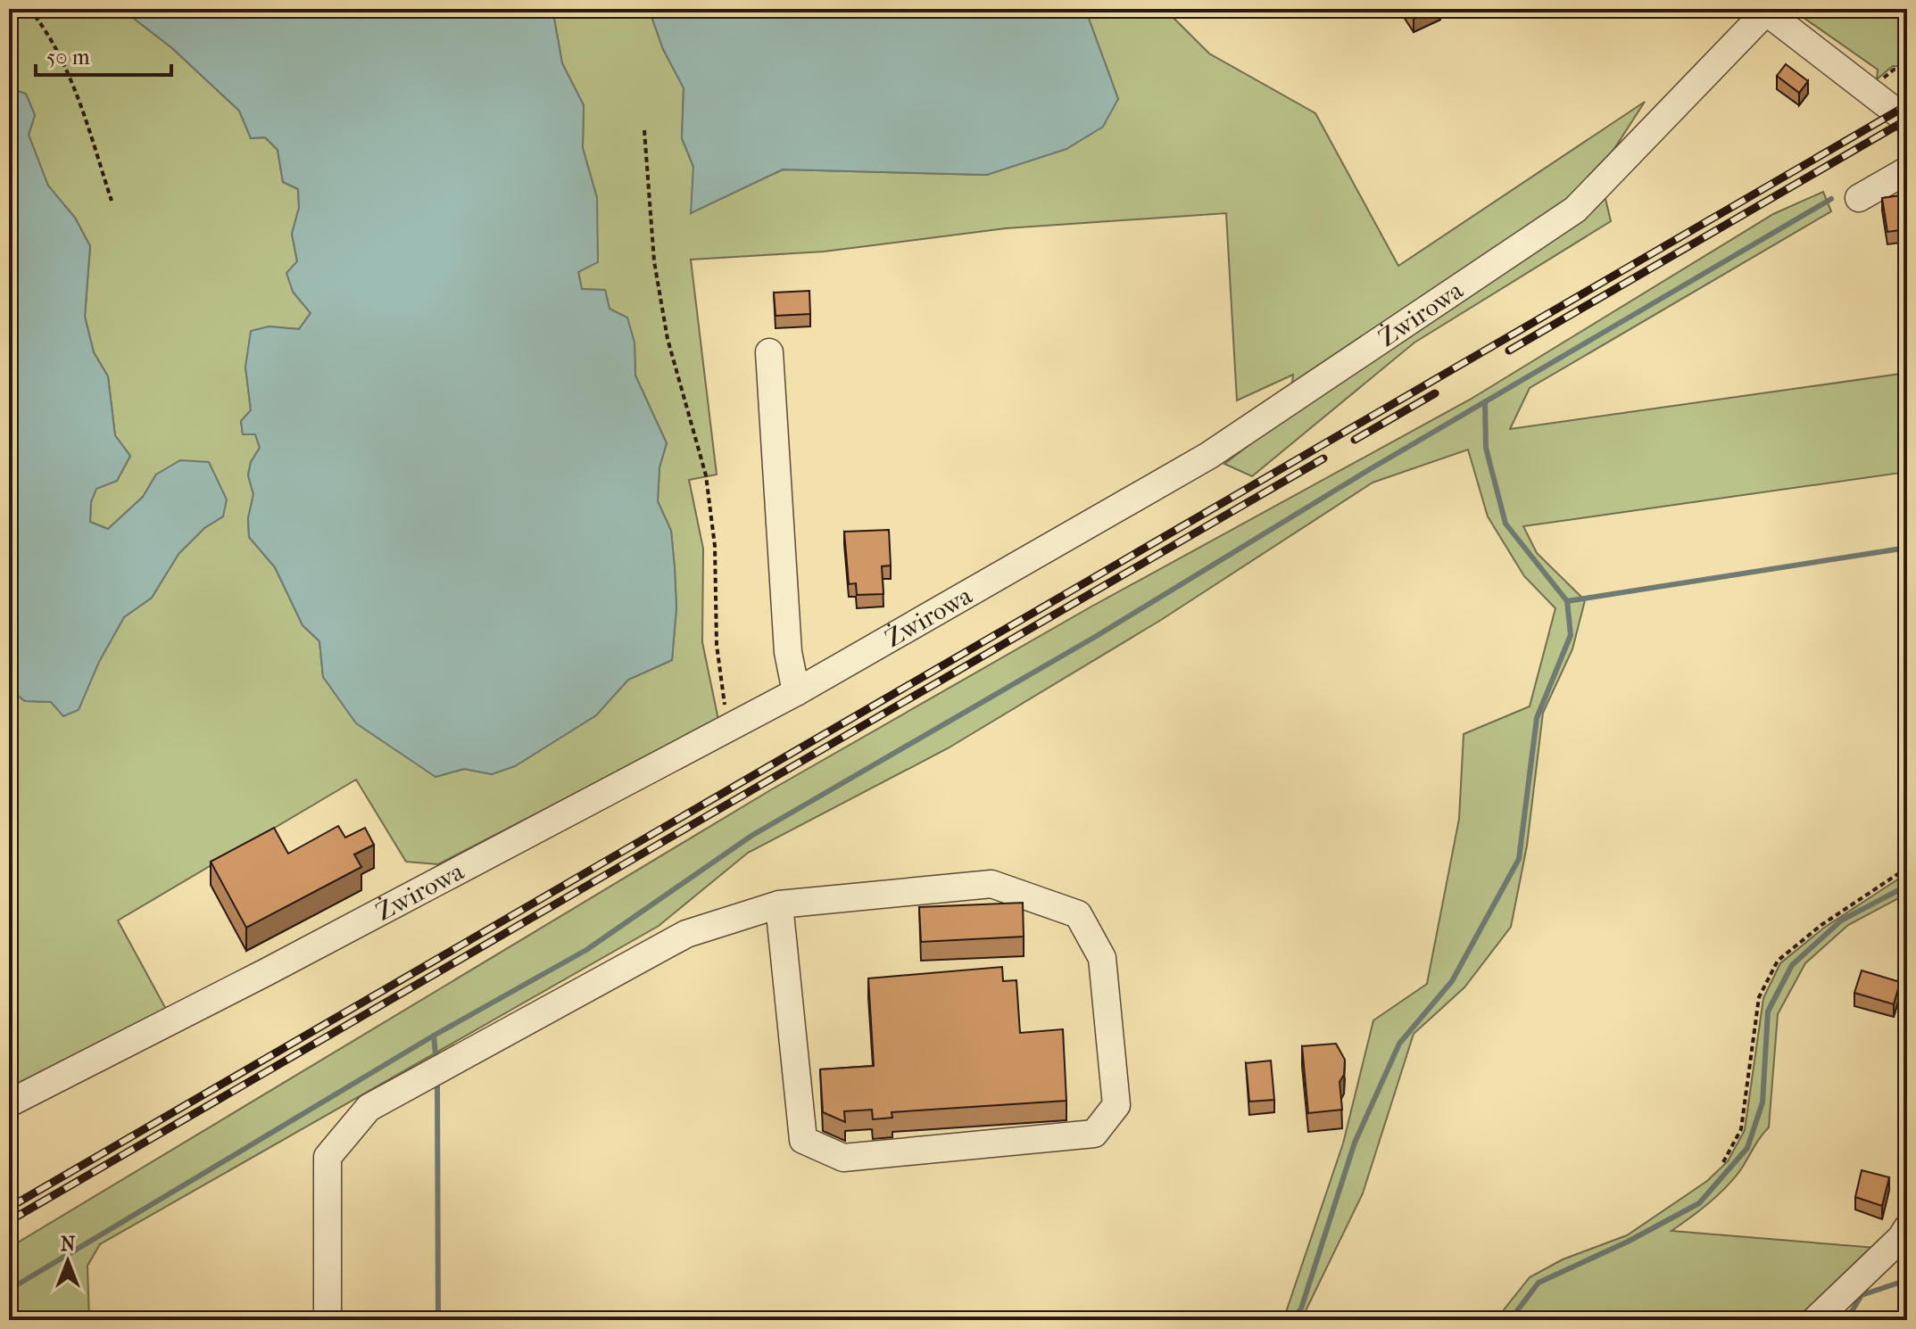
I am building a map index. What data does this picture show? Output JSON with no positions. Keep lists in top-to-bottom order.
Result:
{
  "streets": {
    "street": ["Żwirowa"]
  },
  "scale_bar": "50 m",
  "north": "top"
}
